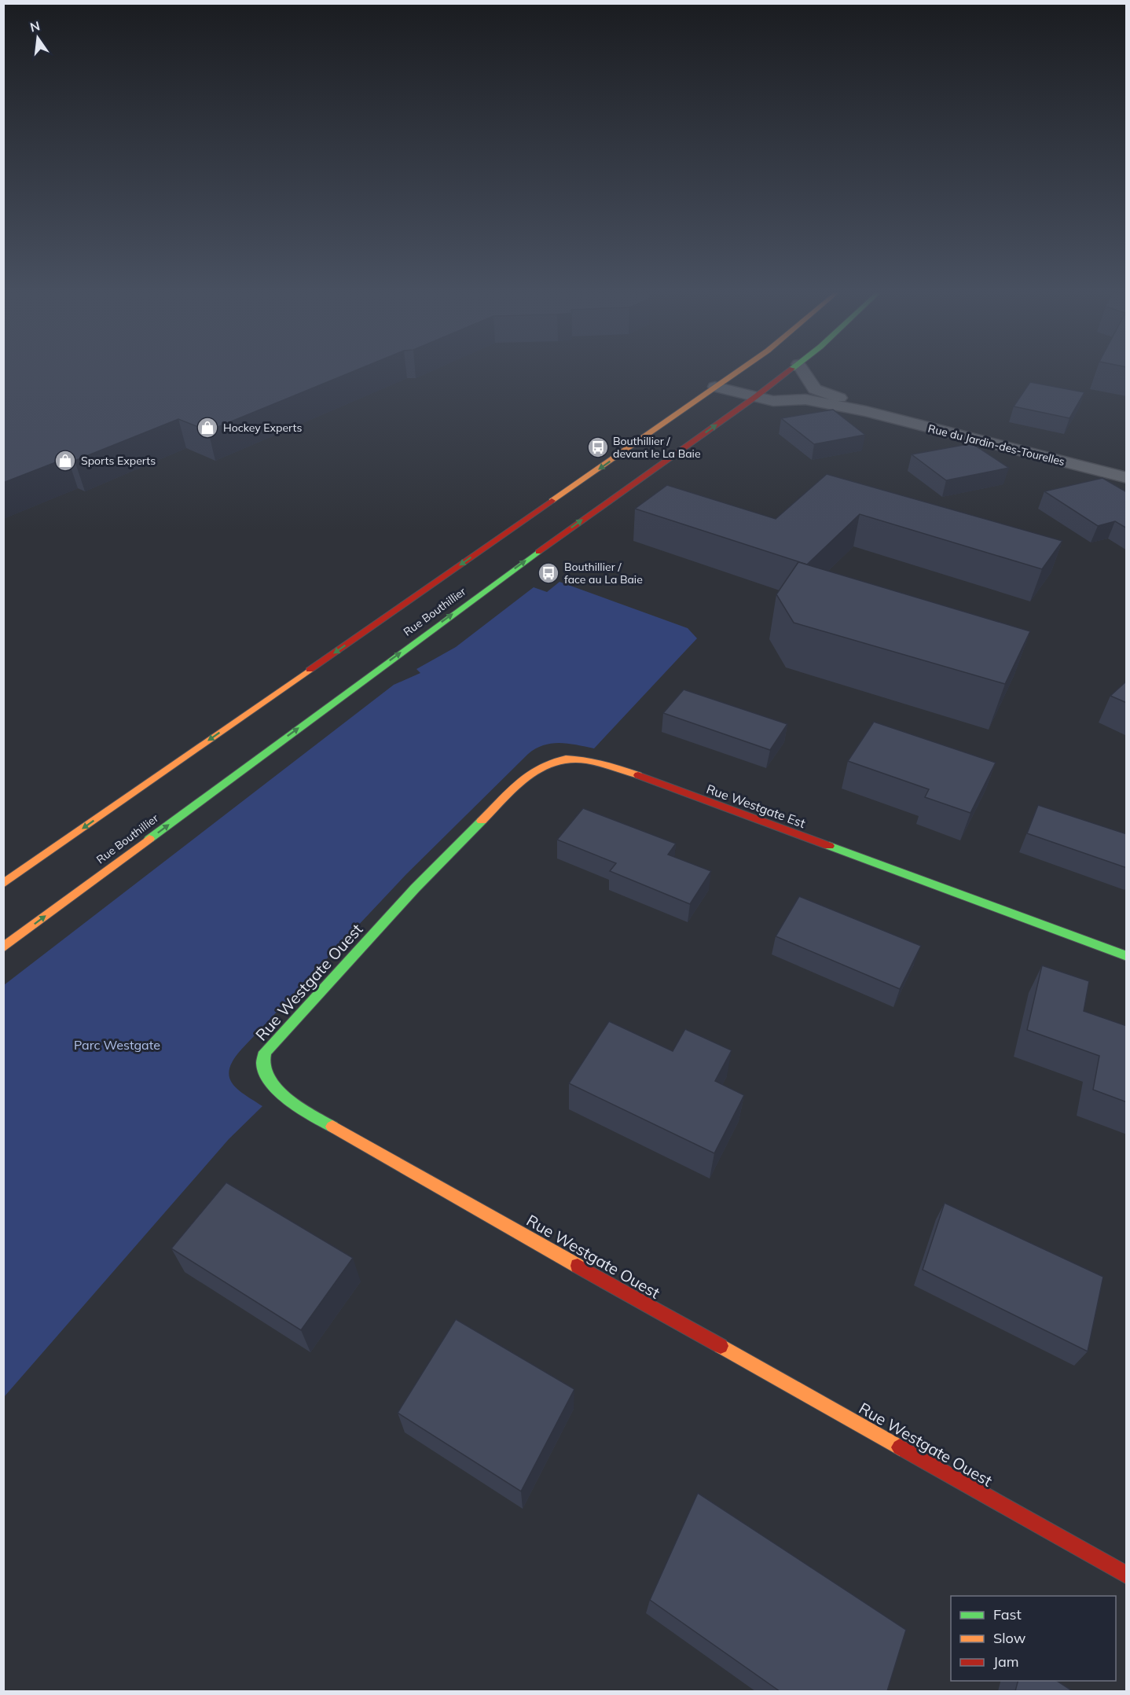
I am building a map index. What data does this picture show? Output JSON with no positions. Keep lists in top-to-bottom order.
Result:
{
  "streets": {
    "street": [
      "Rue du Jardin-des-Tourelles",
      "Rue Bouthillier",
      "Rue Westgate Est",
      "Rue Westgate Ouest"
    ]
  },
  "crossings": [
    ["Rue du Jardin-des-Tourelles", "Rue Bouthillier"],
    ["Rue Westgate Est", "Rue Westgate Ouest"]
  ],
  "parks": ["Parc Westgate"],
  "places": {
    "shop": ["Hockey Experts", "Sports Experts"],
    "bus stop": ["Bouthillier / devant le La Baie", "Bouthillier / face au La Baie"]
  },
  "legend": ["Fast", "Slow", "Jam"],
  "north": "top"
}
